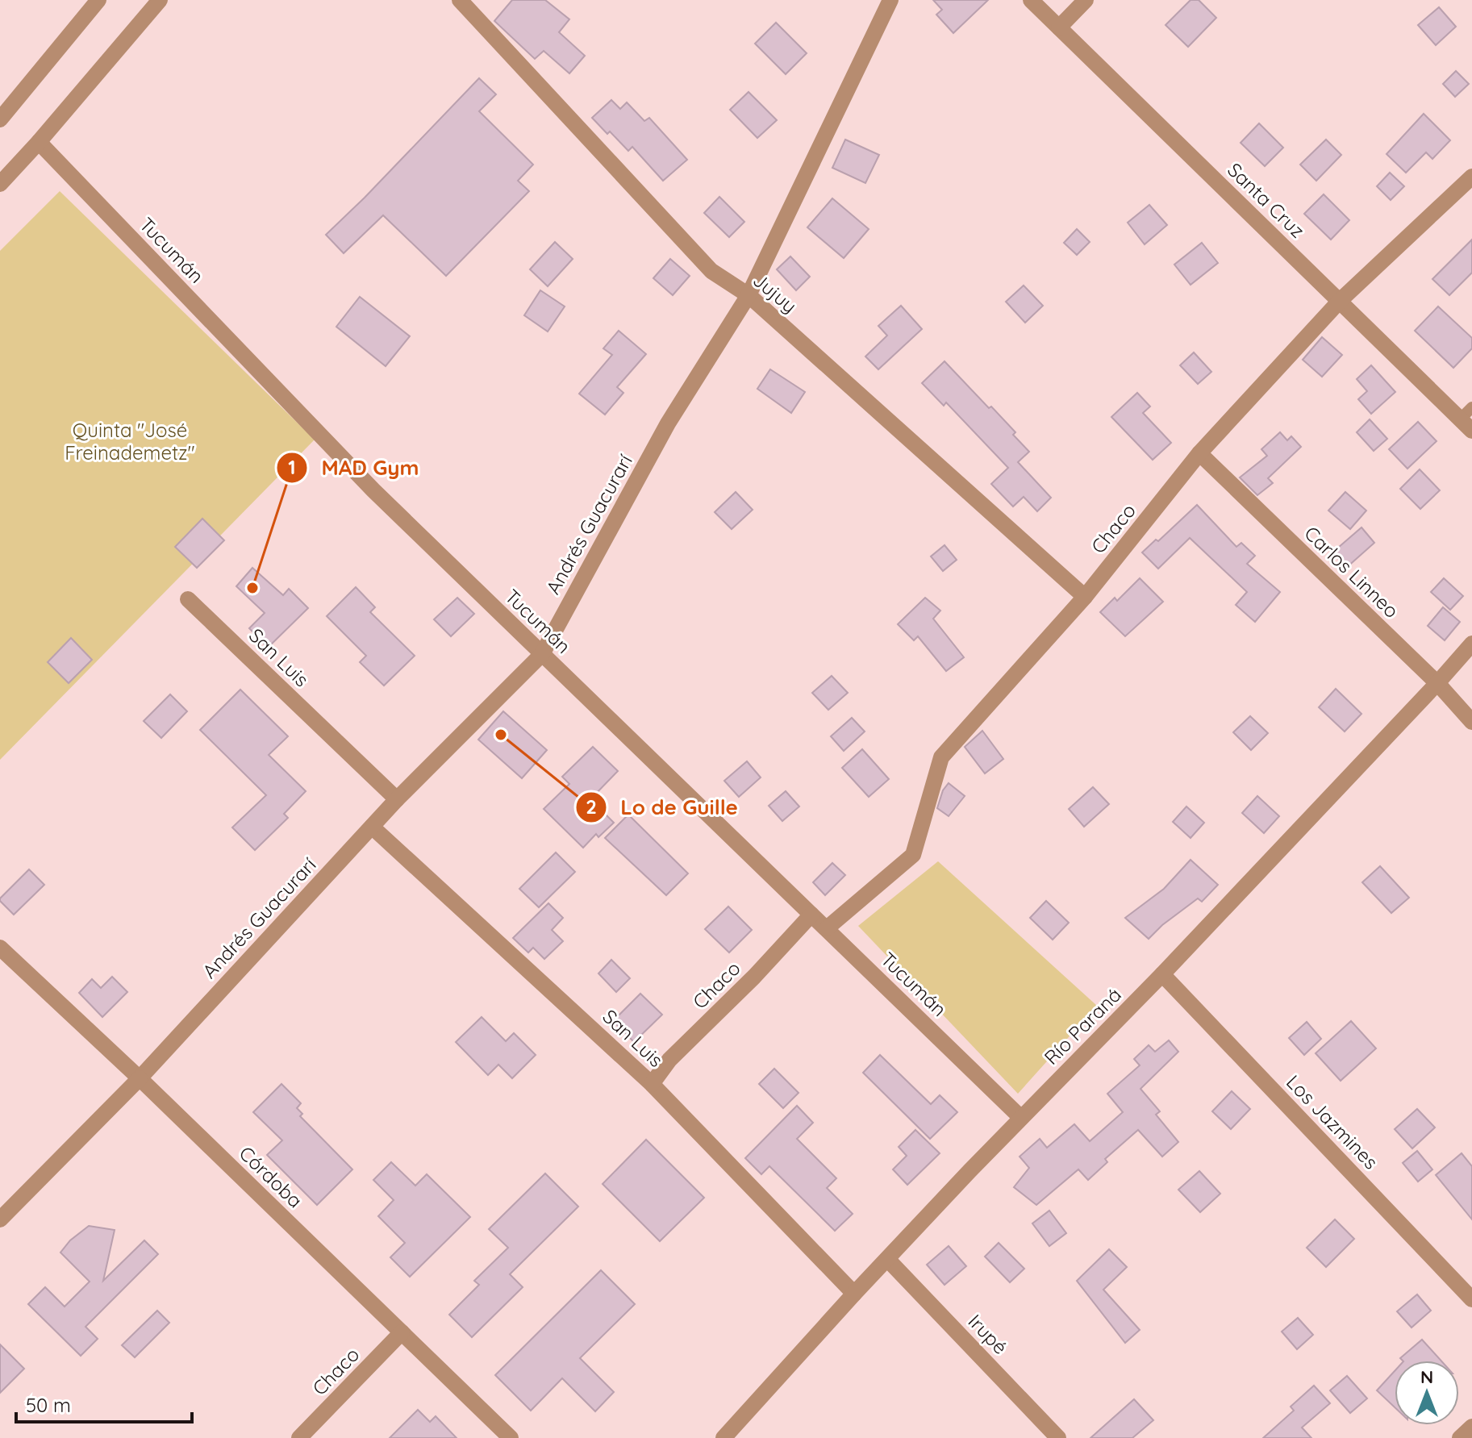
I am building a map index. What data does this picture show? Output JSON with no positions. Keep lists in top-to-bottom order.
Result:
{
  "streets": {
    "street": [
      "Santa Cruz",
      "Tucumán",
      "Jujuy",
      "Andrés Guacurarí",
      "Chaco",
      "Carlos Linneo",
      "San Luis",
      "Río Paraná",
      "Los Jazmines",
      "Córdoba",
      "Irupé"
    ]
  },
  "crossings": [
    ["Santa Cruz", "Chaco"],
    ["Tucumán", "Andrés Guacurarí"],
    ["Tucumán", "Chaco"],
    ["Tucumán", "Río Paraná"],
    ["Jujuy", "Andrés Guacurarí"],
    ["Jujuy", "Chaco"],
    ["Andrés Guacurarí", "San Luis"],
    ["Andrés Guacurarí", "Córdoba"],
    ["Chaco", "Carlos Linneo"],
    ["Chaco", "San Luis"],
    ["Chaco", "Córdoba"],
    ["Carlos Linneo", "Río Paraná"],
    ["San Luis", "Río Paraná"],
    ["Río Paraná", "Los Jazmines"],
    ["Río Paraná", "Irupé"]
  ],
  "parks": ["Quinta \"José Freinademetz\""],
  "places": ["MAD Gym", "Lo de Guille"],
  "scale_bar": "50 m",
  "north": "top"
}
